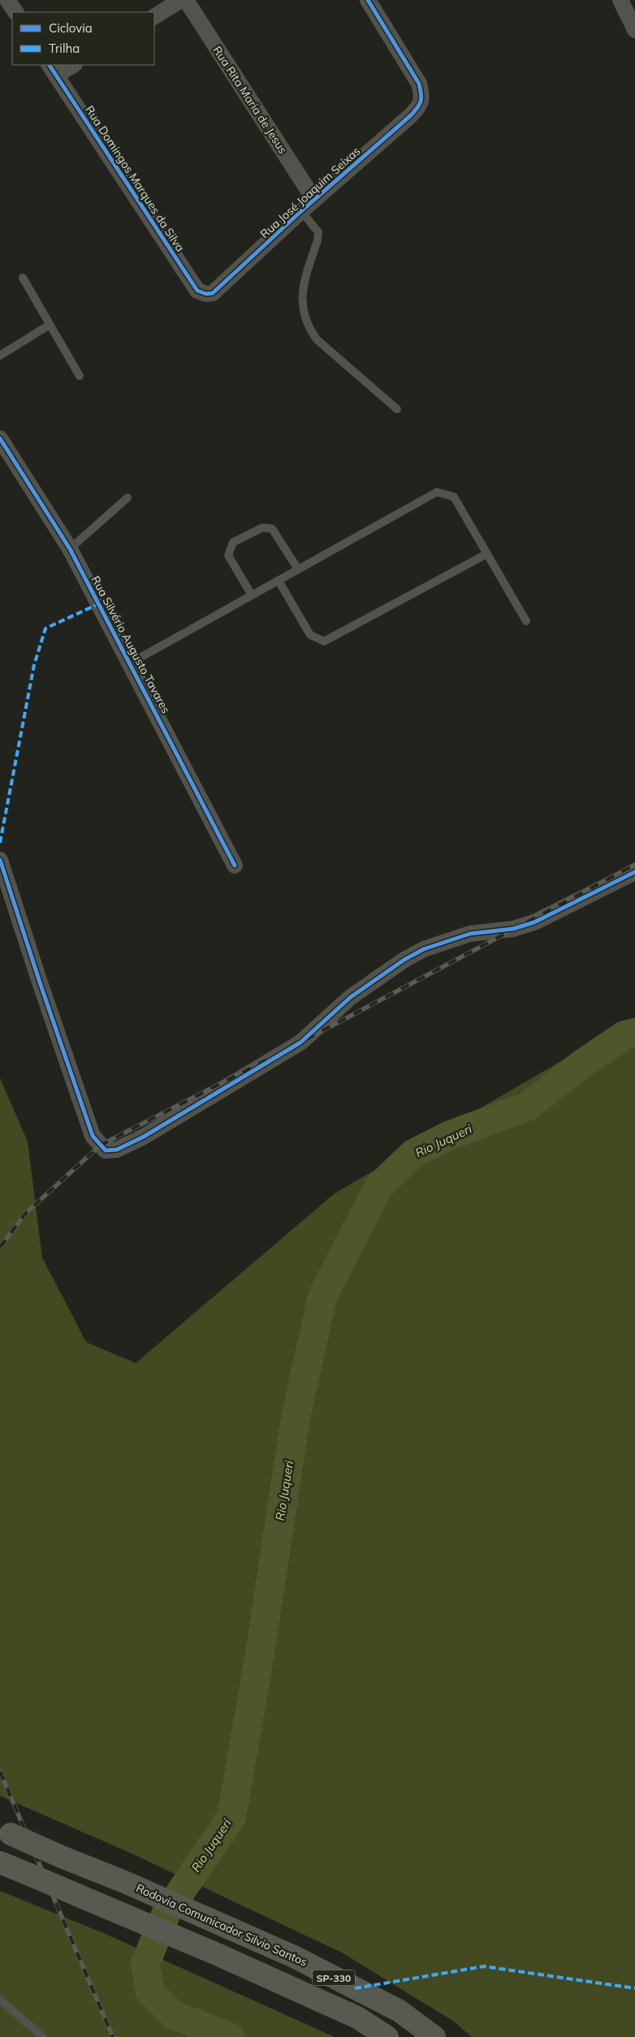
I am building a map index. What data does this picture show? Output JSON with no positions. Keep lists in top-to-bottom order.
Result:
{
  "streets": {
    "highway": ["Rodovia Comunicador Silvio Santos", "SP-330"],
    "street": [
      "Rua Rita Maria de Jesus",
      "Rua Domingos Marques da Silva",
      "Rua José Joaquim Seixas",
      "Rua Silvério Augusto Tavares"
    ]
  },
  "crossings": [
    ["Rua Rita Maria de Jesus", "Rua José Joaquim Seixas"],
    ["Rua Domingos Marques da Silva", "Rua José Joaquim Seixas"]
  ],
  "water": ["Rio Juqueri"],
  "legend": ["Ciclovia", "Trilha"]
}
